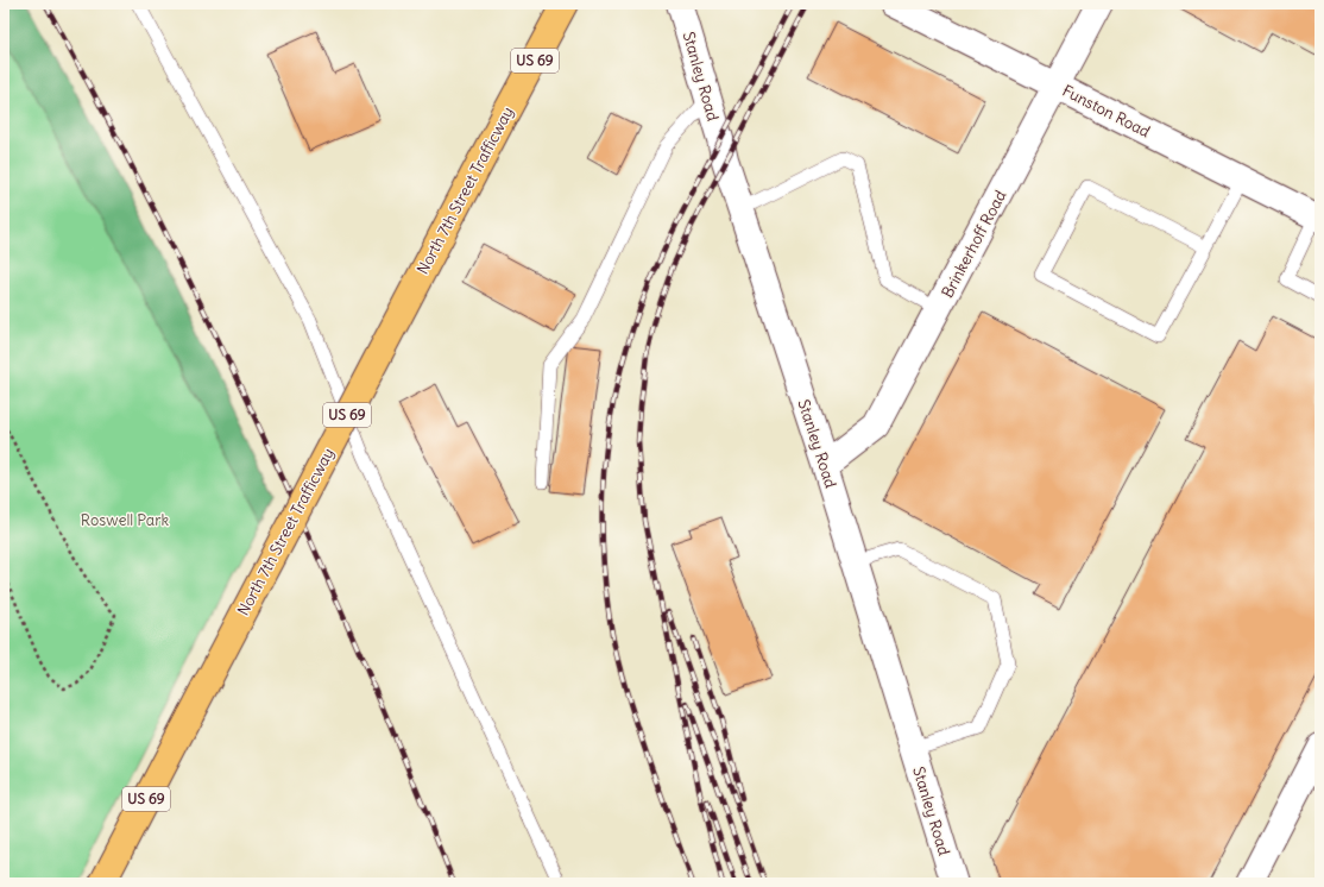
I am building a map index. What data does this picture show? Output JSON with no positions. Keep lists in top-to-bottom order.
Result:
{
  "streets": {
    "main road": ["US 69", "North 7th Street Trafficway"],
    "street": ["Stanley Road", "Funston Road", "Brinkerhoff Road"]
  },
  "crossings": [
    ["Stanley Road", "Brinkerhoff Road"],
    ["Funston Road", "Brinkerhoff Road"]
  ],
  "parks": ["Roswell Park"]
}
